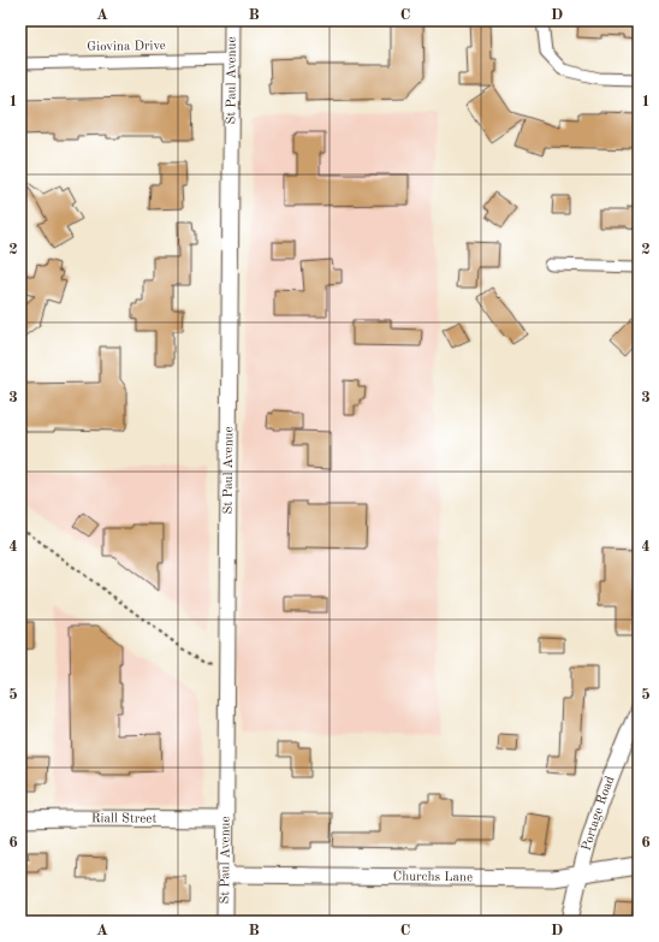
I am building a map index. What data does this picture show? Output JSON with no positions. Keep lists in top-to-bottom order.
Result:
{
  "streets": {
    "main road": [
      "St Paul Avenue",
      "Portage Road",
      "Riall Street",
      "Churchs Lane"
    ],
    "street": ["Giovina Drive"]
  },
  "crossings": [
    ["Giovina Drive", "St Paul Avenue"],
    ["St Paul Avenue", "Riall Street"],
    ["St Paul Avenue", "Churchs Lane"],
    ["Portage Road", "Churchs Lane"]
  ],
  "grid": {
    "columns": [
      "A",
      "B",
      "C",
      "D"
    ],
    "rows": [
      "1",
      "2",
      "3",
      "4",
      "5",
      "6"
    ]
  }
}
